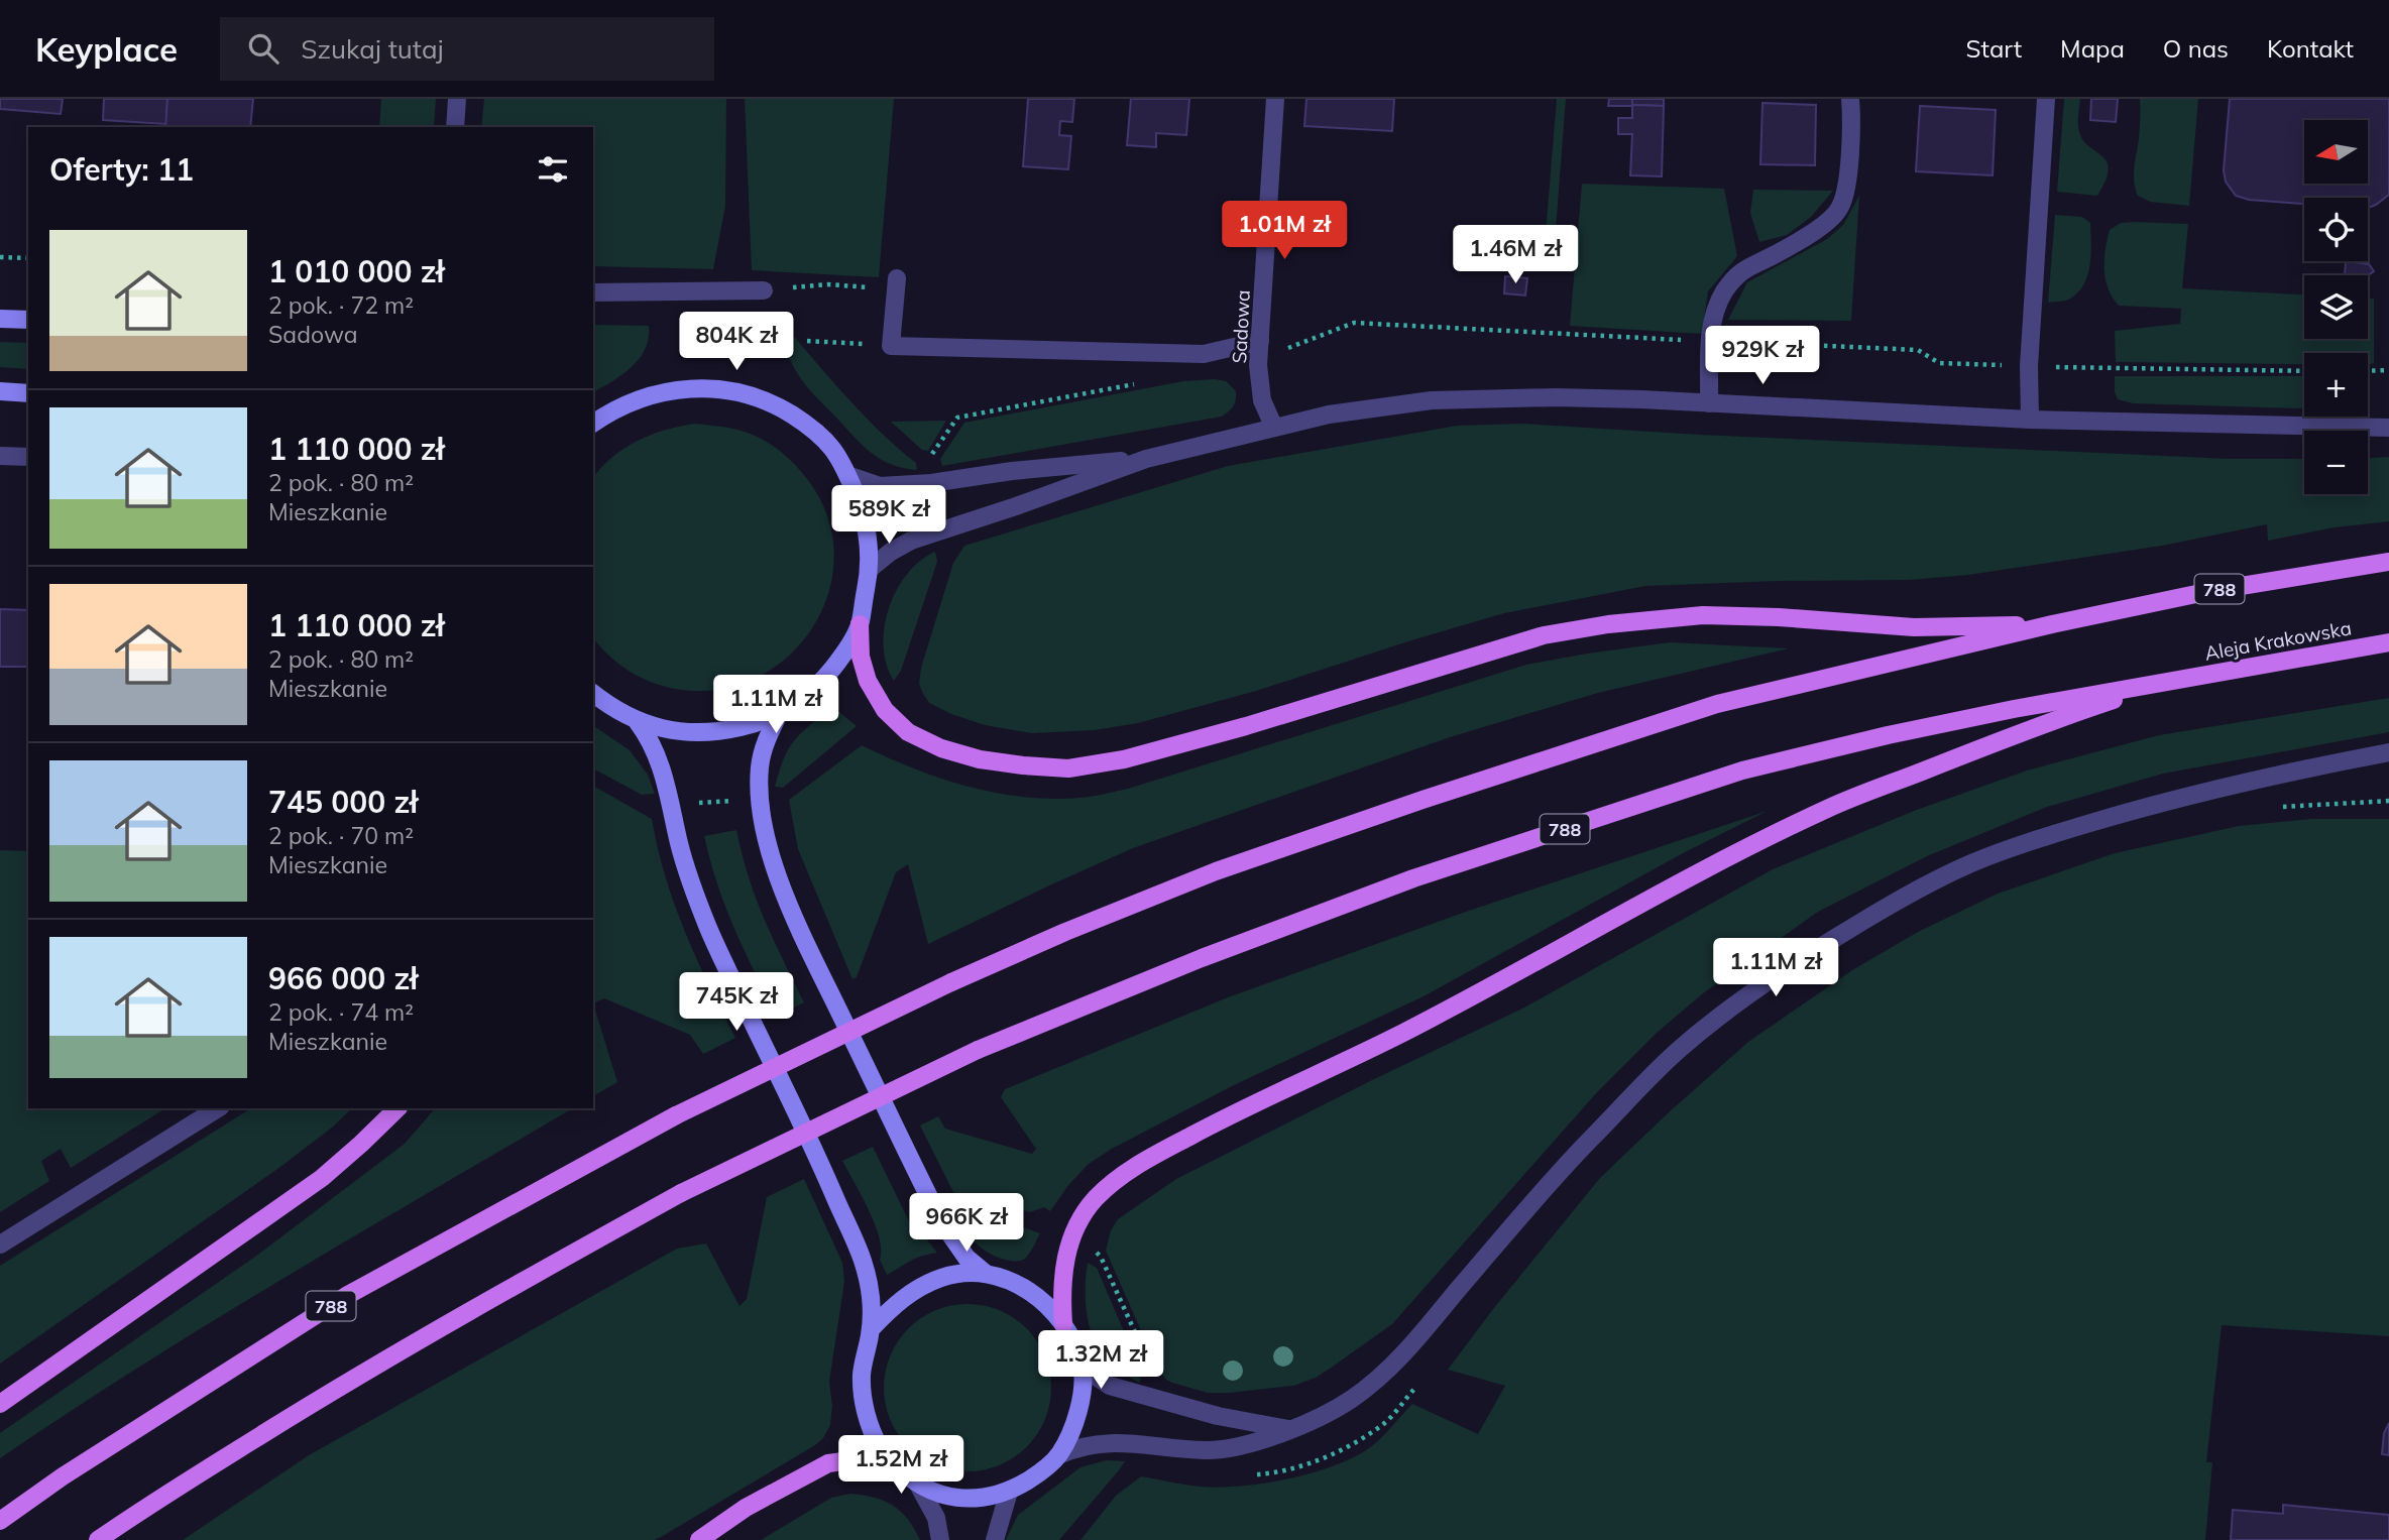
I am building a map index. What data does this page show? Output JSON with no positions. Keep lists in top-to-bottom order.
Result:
{
  "streets": {
    "main road": ["788", "Aleja Krakowska"],
    "street": ["Sadowa"]
  },
  "crossings": [
    ["788", "Aleja Krakowska"]
  ],
  "north": "left",
  "page": {
    "header": "Keyplace",
    "search": "Szukaj tutaj",
    "nav": [
      "Start",
      "Mapa",
      "O nas",
      "Kontakt"
    ],
    "map_buttons": ["+", "−"],
    "heading": "Oferty: 11",
    "price": [
      "1.01M zł",
      "1.46M zł",
      "804K zł",
      "929K zł",
      "589K zł",
      "1.11M zł",
      "1.11M zł",
      "745K zł",
      "966K zł",
      "1.32M zł",
      "1.52M zł"
    ],
    "list": [
      {
        "name": "1 010 000 zł",
        "note": "2 pok. · 72 m² · Sadowa"
      },
      {
        "name": "1 110 000 zł",
        "note": "2 pok. · 80 m² · Mieszkanie"
      },
      {
        "name": "1 110 000 zł",
        "note": "2 pok. · 80 m² · Mieszkanie"
      },
      {
        "name": "745 000 zł",
        "note": "2 pok. · 70 m² · Mieszkanie"
      },
      {
        "name": "966 000 zł",
        "note": "2 pok. · 74 m² · Mieszkanie"
      }
    ]
  }
}
